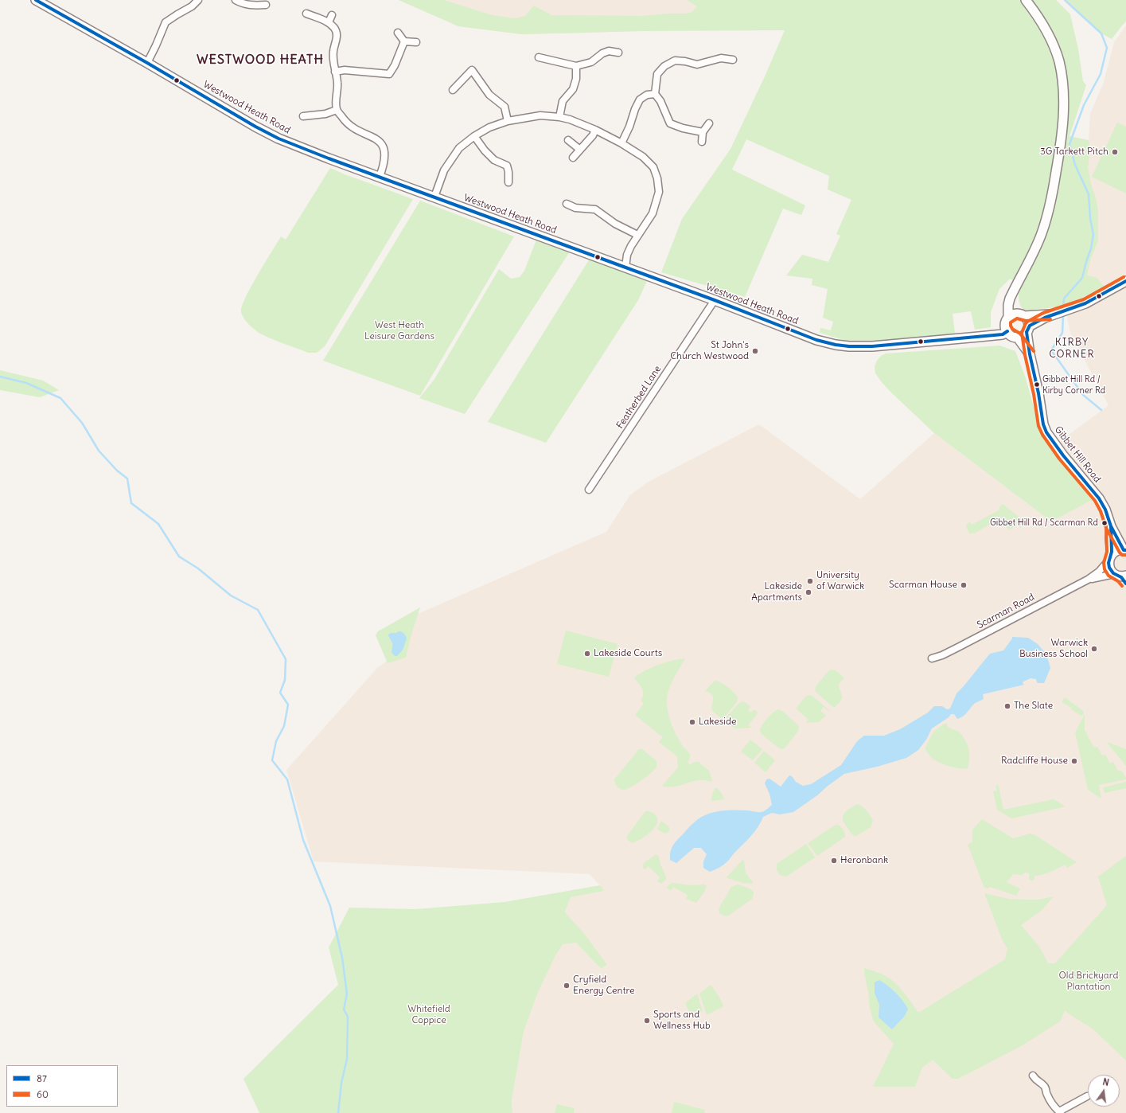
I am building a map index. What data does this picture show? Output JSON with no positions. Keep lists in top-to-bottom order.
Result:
{
  "streets": {
    "street": [
      "Westwood Heath Road",
      "Featherbed Lane",
      "Gibbet Hill Road",
      "Scarman Road"
    ]
  },
  "crossings": [
    ["Westwood Heath Road", "Featherbed Lane"],
    ["Westwood Heath Road", "Gibbet Hill Road"],
    ["Gibbet Hill Road", "Scarman Road"]
  ],
  "districts": ["WESTWOOD HEATH", "KIRBY CORNER"],
  "parks": ["West Heath Leisure Gardens", "Old Brickyard Plantation", "Whitefield Coppice"],
  "places": [
    "3G Tarkett Pitch",
    "St John's Church Westwood",
    "Gibbet Hill Rd / Kirby Corner Rd",
    "Gibbet Hill Rd / Scarman Rd",
    "University of Warwick",
    "Scarman House",
    "Lakeside Apartments",
    "Warwick Business School",
    "Lakeside Courts",
    "The Slate",
    "Lakeside",
    "Radcliffe House",
    "Heronbank",
    "Cryfield Energy Centre",
    "Sports and Wellness Hub"
  ],
  "lines": ["transit line 87", "transit line 60"],
  "legend": ["87", "60"],
  "north": "top"
}
